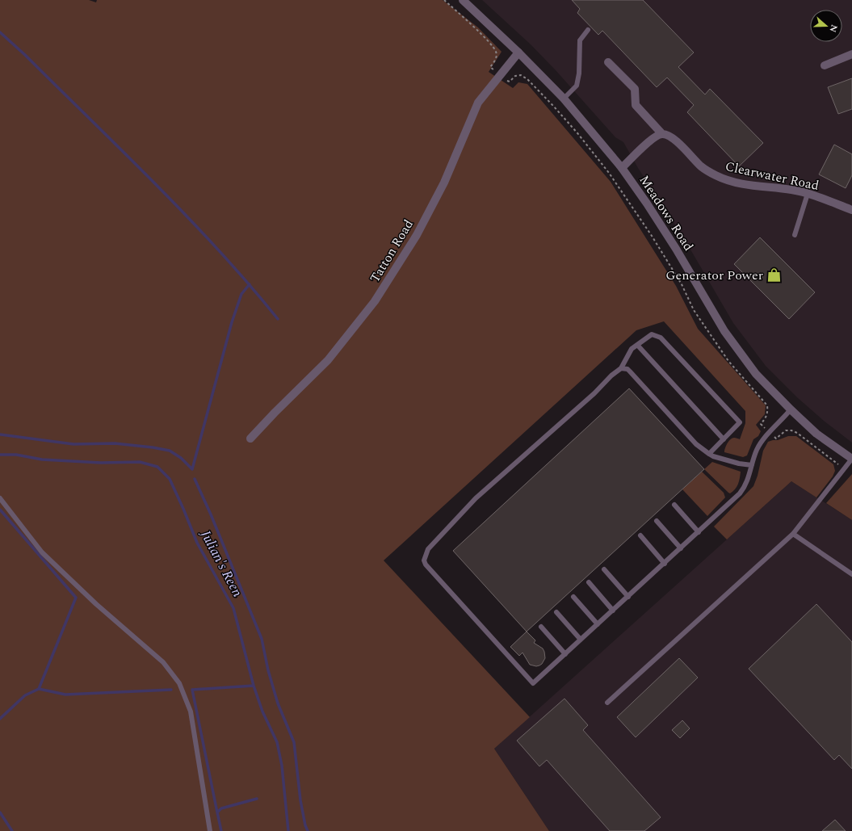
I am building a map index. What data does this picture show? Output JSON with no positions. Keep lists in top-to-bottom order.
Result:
{
  "streets": {
    "street": ["Clearwater Road", "Meadows Road", "Tatton Road"]
  },
  "crossings": [
    ["Meadows Road", "Tatton Road"]
  ],
  "water": ["Julian's Reen"],
  "places": {
    "shop": ["Generator Power"]
  },
  "north": "right"
}
